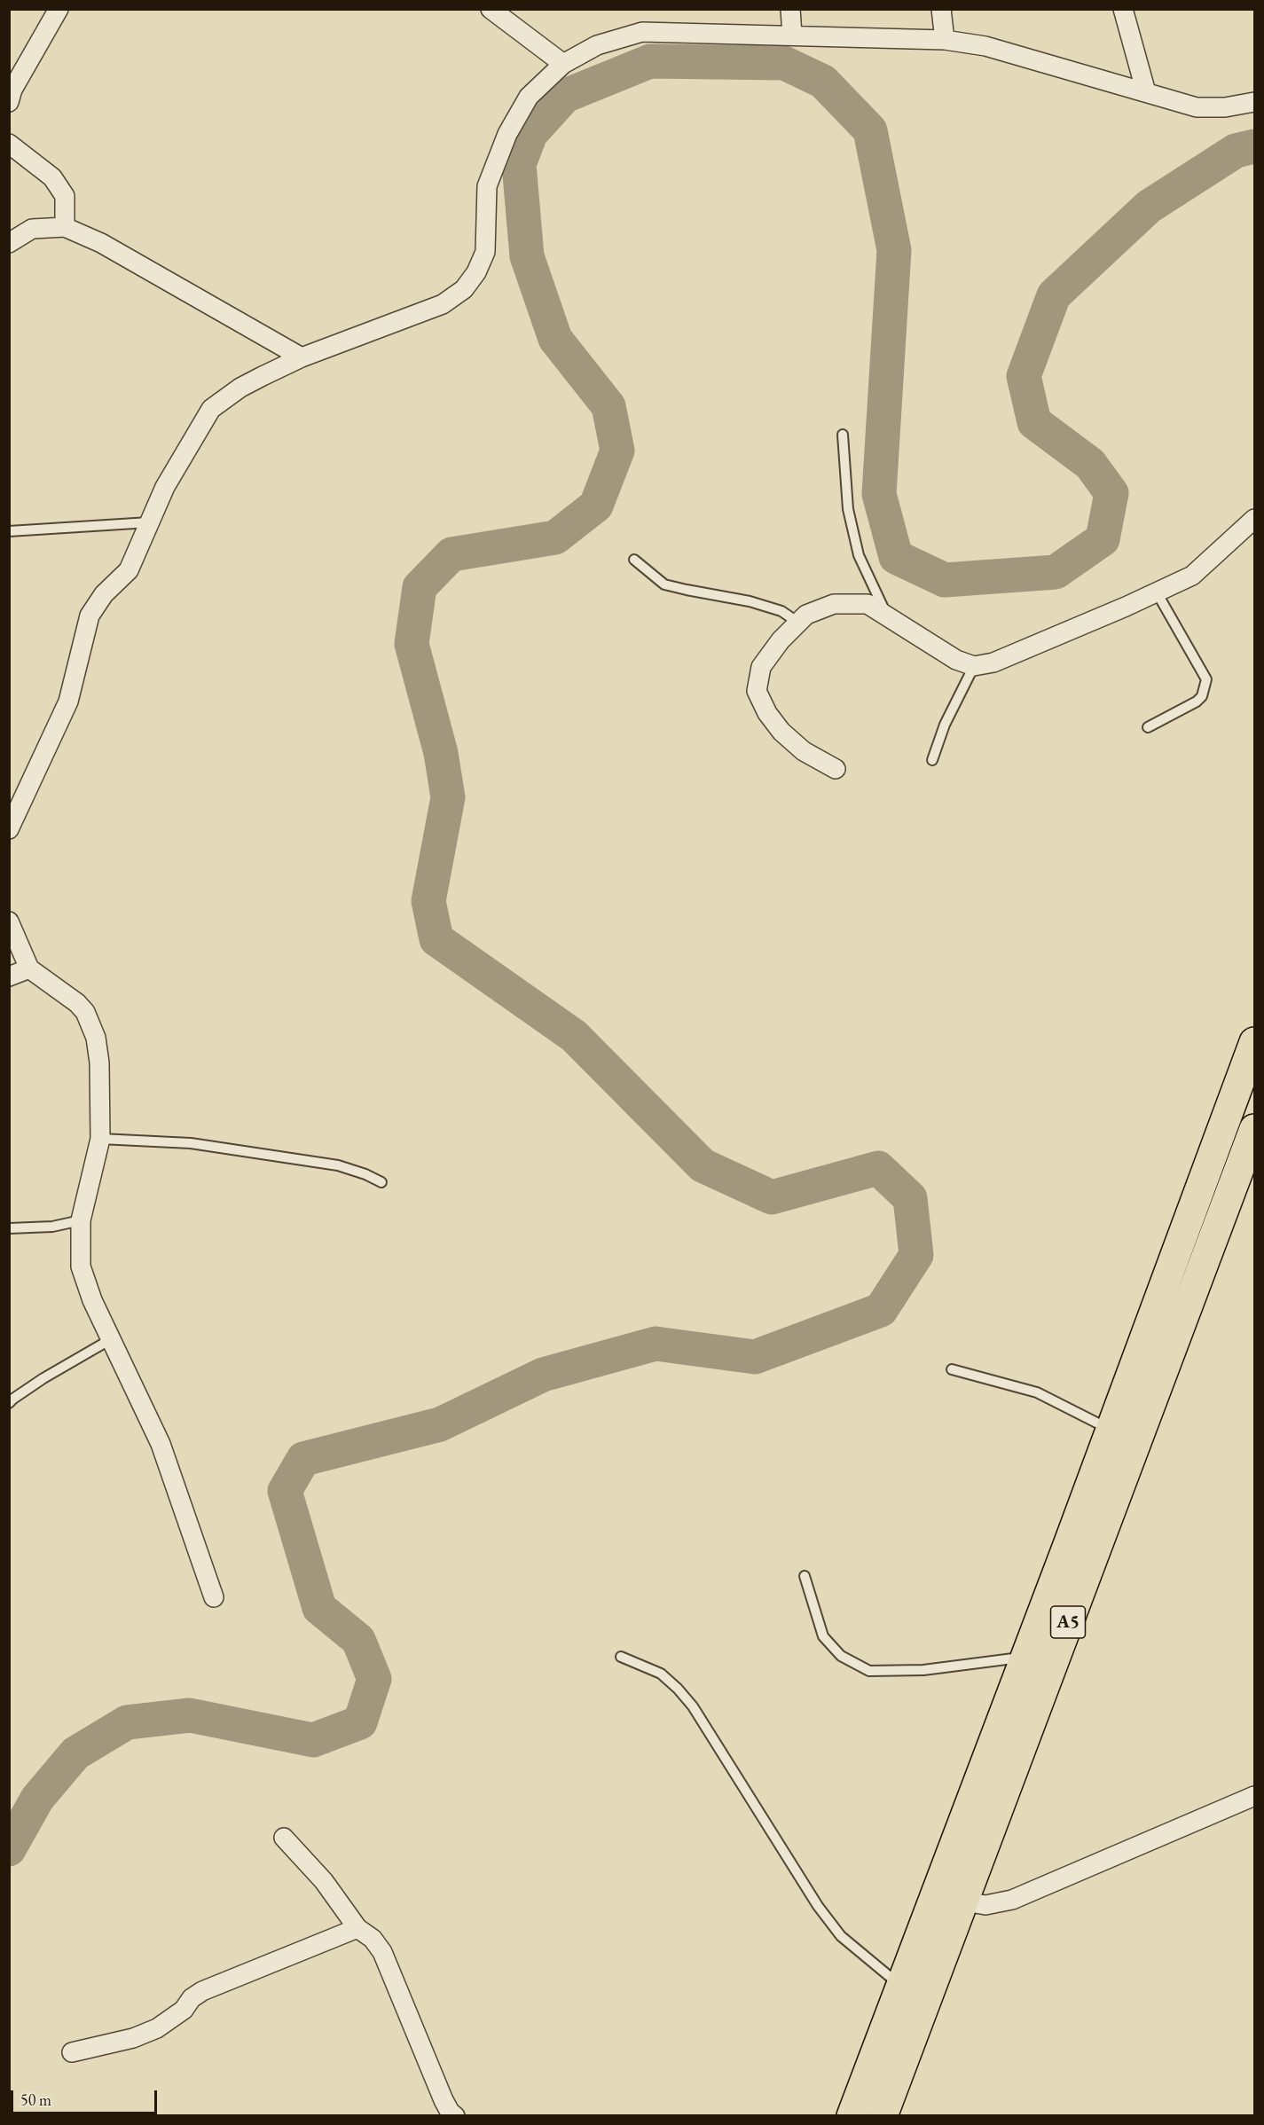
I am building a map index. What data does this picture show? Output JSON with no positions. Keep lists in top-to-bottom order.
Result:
{
  "streets": {
    "highway": ["A5"]
  },
  "scale_bar": "50 m"
}
